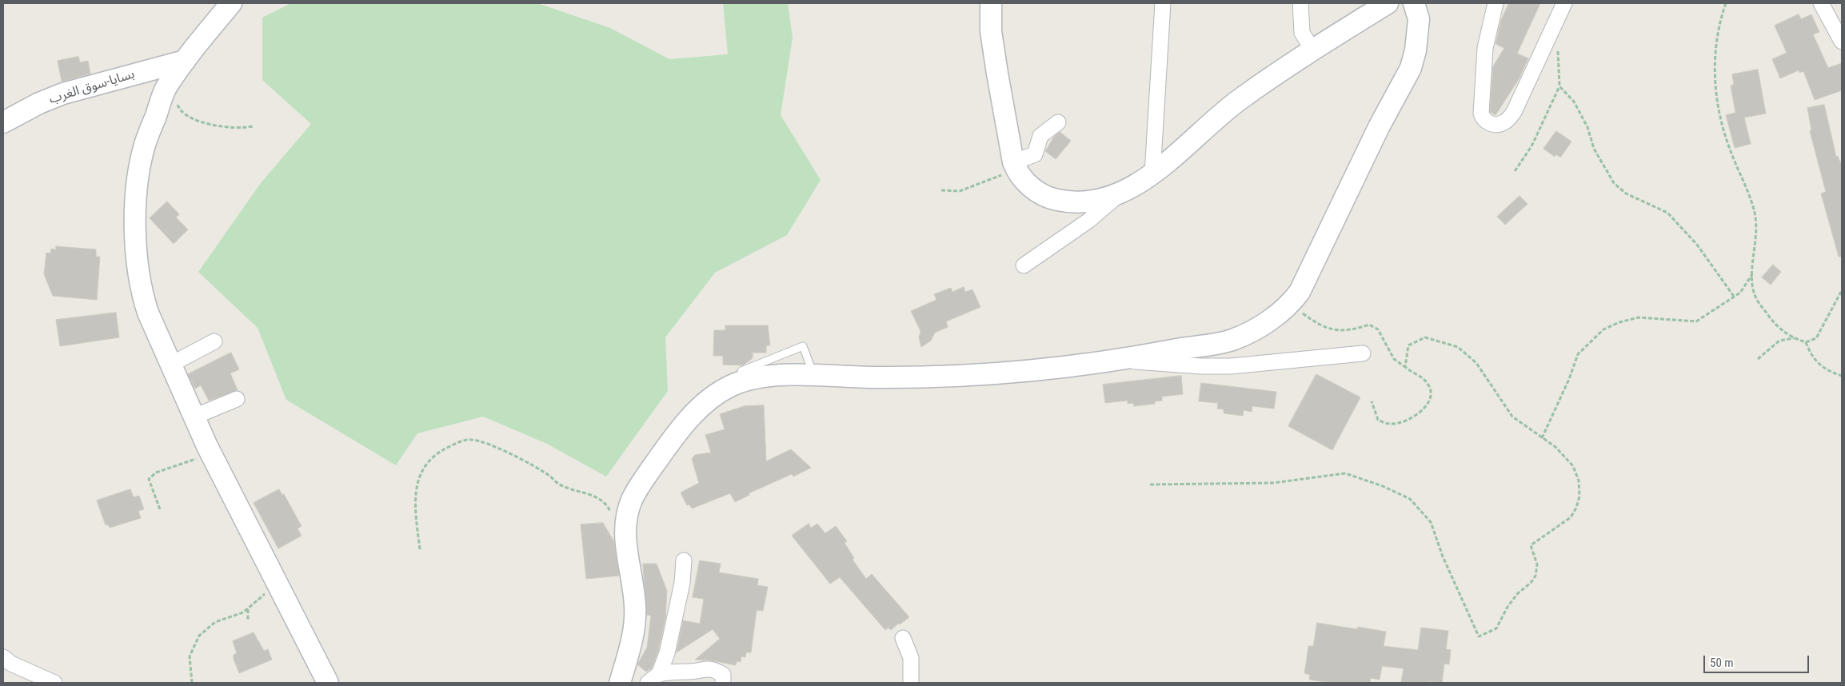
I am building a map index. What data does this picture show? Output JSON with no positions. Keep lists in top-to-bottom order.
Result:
{
  "streets": {
    "street": ["بسايا-سوق الغرب"]
  },
  "scale_bar": "50 m"
}
